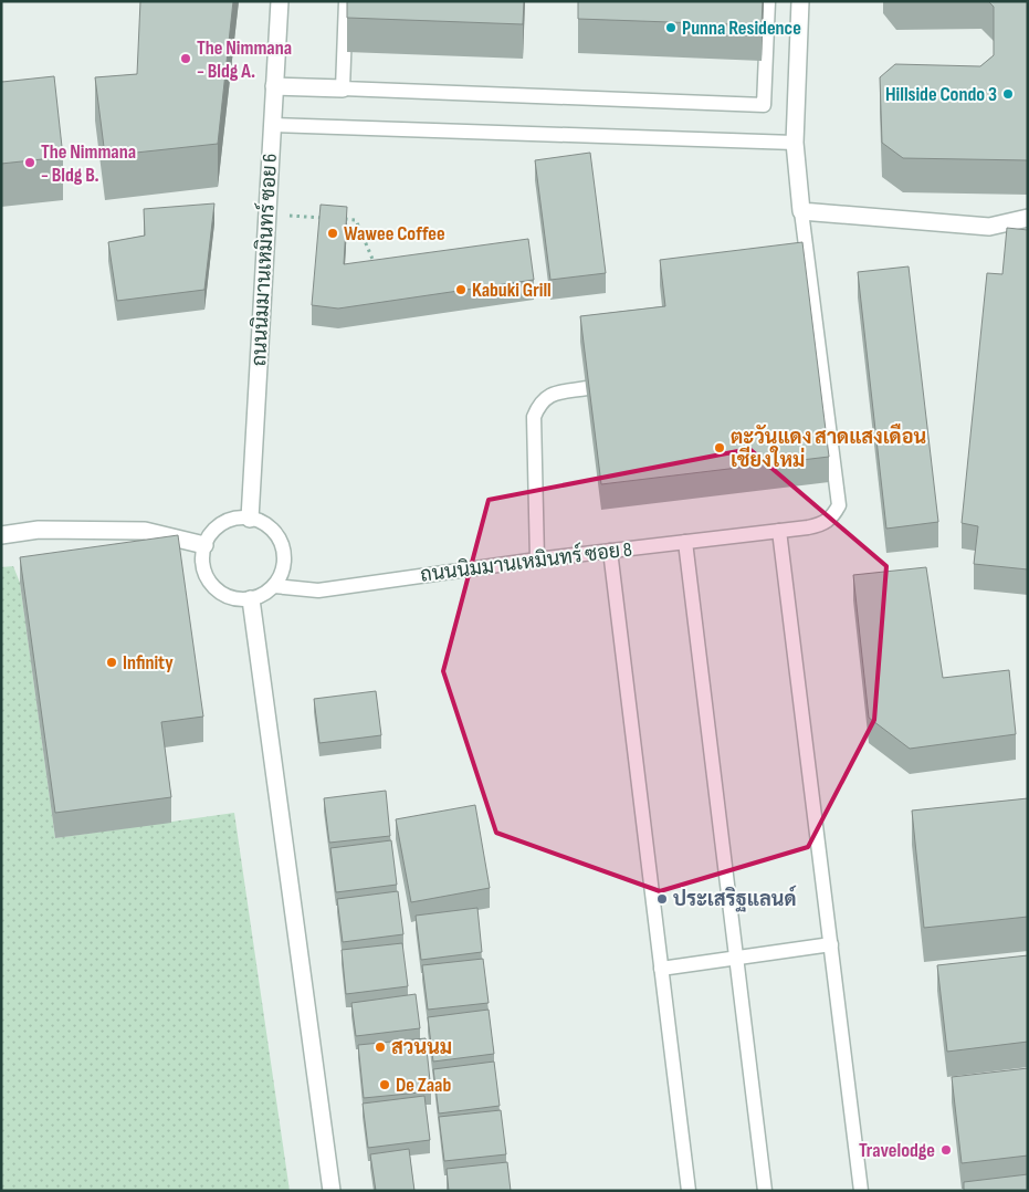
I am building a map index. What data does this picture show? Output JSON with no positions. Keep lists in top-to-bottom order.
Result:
{
  "streets": {
    "street": ["ถนนนิมมานเหมินทร์ ซอย 6"],
    "lane": ["ถนนนิมมานเหมินทร์ ซอย 8"]
  },
  "crossings": [
    ["ถนนนิมมานเหมินทร์ ซอย 6", "ถนนนิมมานเหมินทร์ ซอย 8"]
  ],
  "places": [
    "Punna Residence",
    "The Nimmana - Bldg A.",
    "Hillside Condo 3",
    "The Nimmana - Bldg B.",
    "Wawee Coffee",
    "Kabuki Grill",
    "ตะวันแดง สาดแสงเดือน เชียงใหม่",
    "Infinity",
    "ประเสริฐแลนด์",
    "สวนนม",
    "De Zaab",
    "Travelodge"
  ]
}
